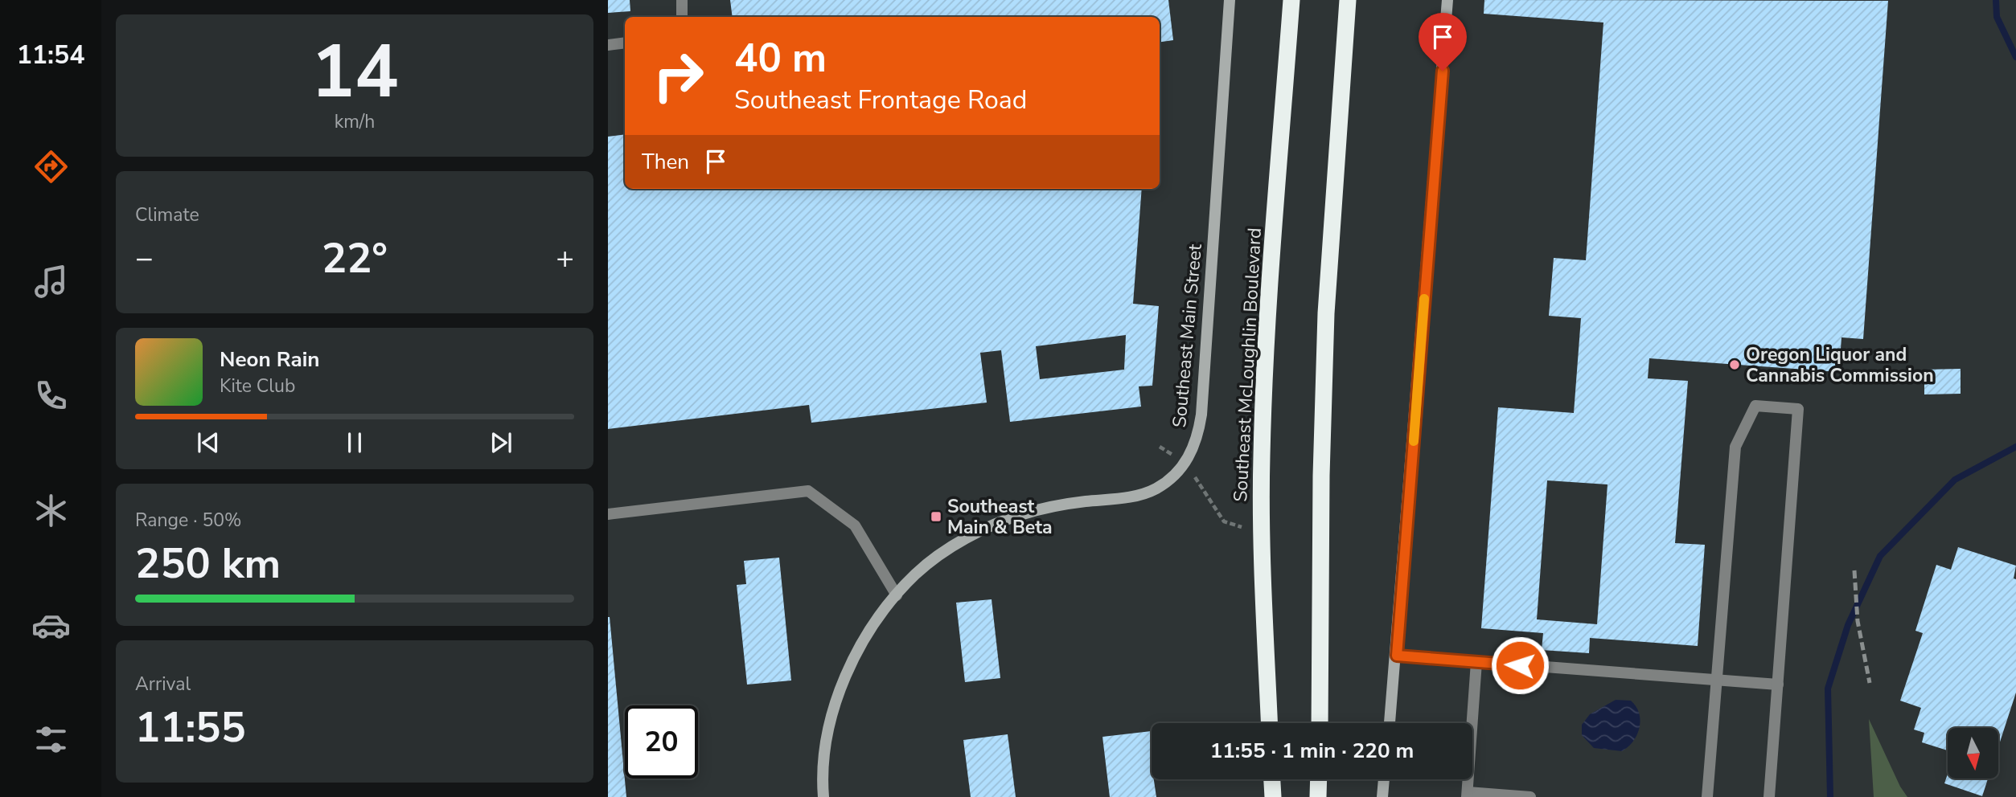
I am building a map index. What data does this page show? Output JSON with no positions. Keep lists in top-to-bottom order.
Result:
{
  "streets": {
    "highway": ["Southeast McLoughlin Boulevard"],
    "street": ["Southeast Main Street"]
  },
  "places": {
    "other": ["Oregon Liquor and Cannabis Commission"],
    "transit": ["Southeast Main & Beta"]
  },
  "north": "bottom",
  "page": {
    "tabs": "11:54",
    "tile": [
      ["14", "km/h"],
      "Climate",
      ["Range · 50%", "250 km"],
      ["Arrival", "11:55"]
    ],
    "turn": ["40 m", "Southeast Frontage Road"],
    "then": "Then",
    "heat": ["−", "22°", "+"],
    "song": ["Neon Rain", "Kite Club"],
    "limit": "20",
    "trip": "11:55 · 1 min · 220 m"
  }
}
